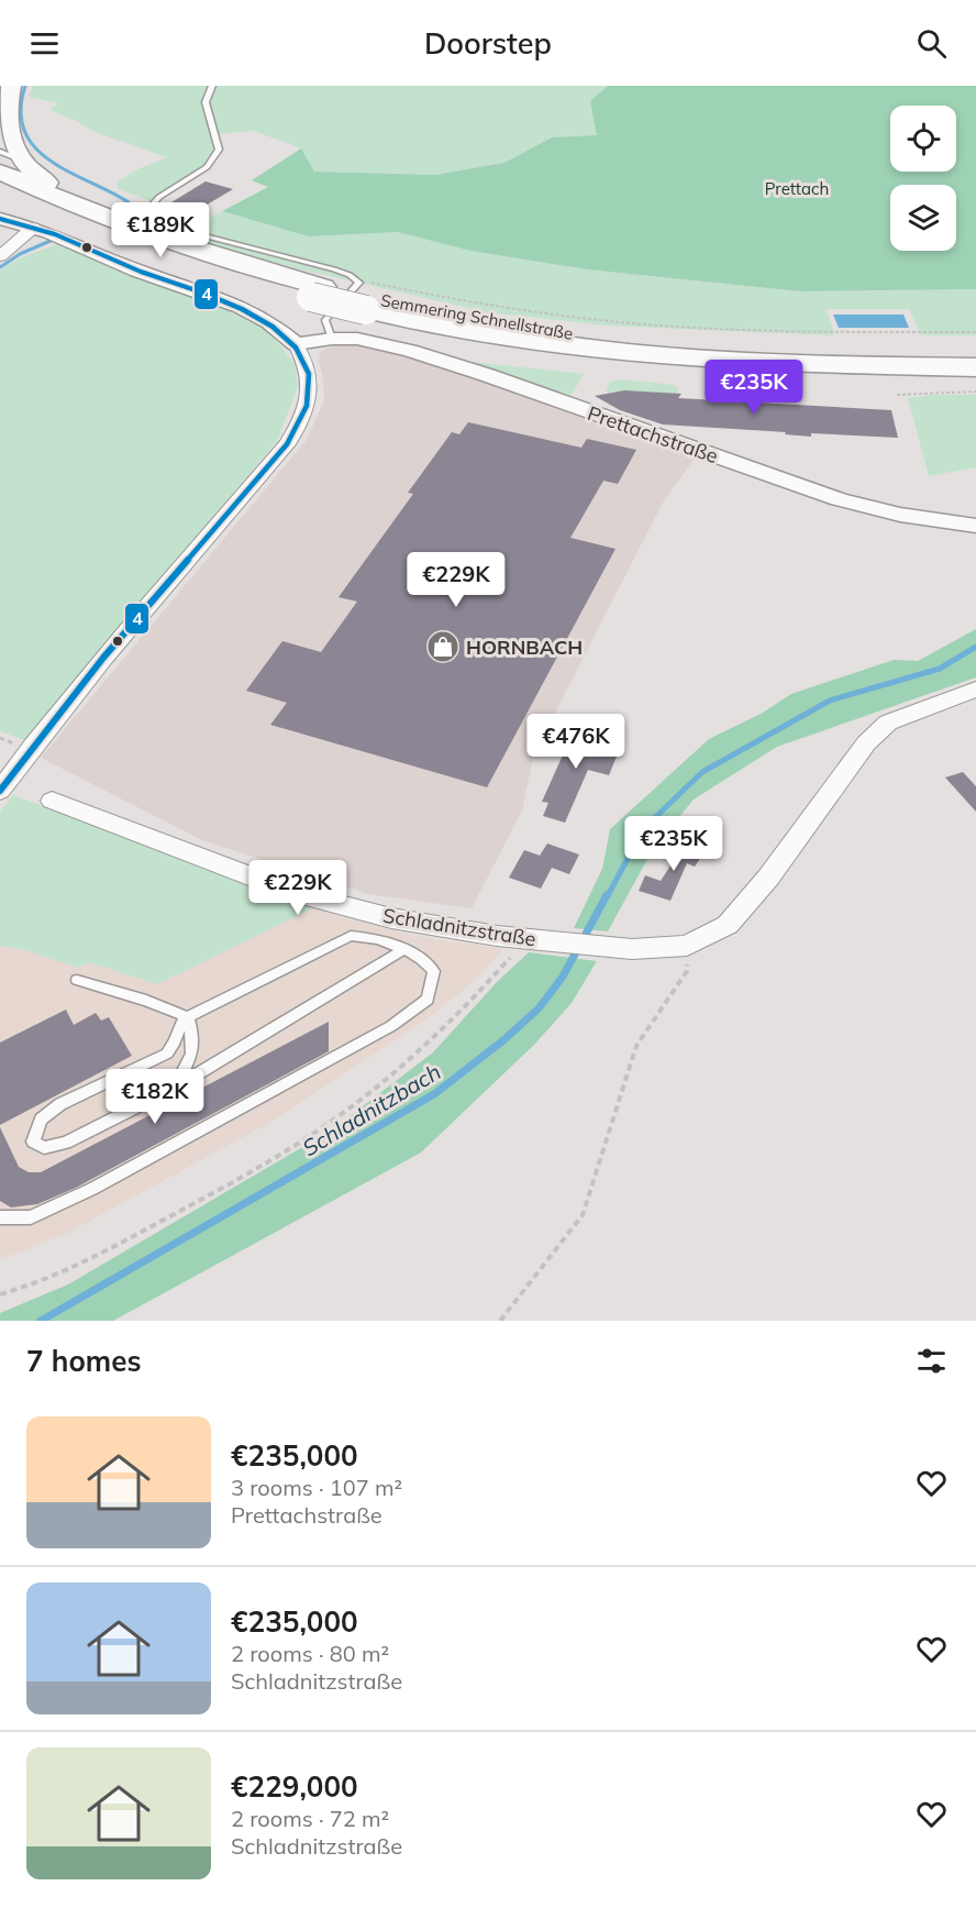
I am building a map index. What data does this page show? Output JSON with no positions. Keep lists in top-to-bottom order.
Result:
{
  "streets": {
    "highway": ["Semmering Schnellstraße"],
    "street": ["Prettachstraße", "Schladnitzstraße"]
  },
  "water": ["Schladnitzbach"],
  "parks": ["Prettach"],
  "places": {
    "shop": ["HORNBACH"]
  },
  "lines": ["transit line 4"],
  "page": {
    "header": "Doorstep",
    "price": [
      "€189K",
      "€235K",
      "€229K",
      "€476K",
      "€235K",
      "€229K",
      "€182K"
    ],
    "heading": "7 homes",
    "list": [
      {
        "name": "€235,000",
        "note": "3 rooms · 107 m² · Prettachstraße"
      },
      {
        "name": "€235,000",
        "note": "2 rooms · 80 m² · Schladnitzstraße"
      },
      {
        "name": "€229,000",
        "note": "2 rooms · 72 m² · Schladnitzstraße"
      }
    ]
  }
}
